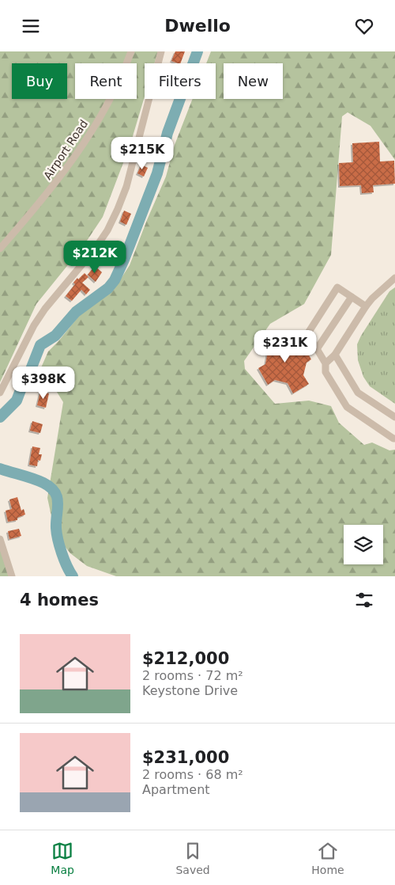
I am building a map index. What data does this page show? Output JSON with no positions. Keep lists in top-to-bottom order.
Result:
{
  "streets": {
    "street": ["Airport Road"]
  },
  "page": {
    "header": "Dwello",
    "chip": [
      "Buy",
      "Rent",
      "Filters",
      "New"
    ],
    "price": [
      "$215K",
      "$212K",
      "$231K",
      "$398K"
    ],
    "heading": "4 homes",
    "list": [
      {
        "name": "$212,000",
        "note": "2 rooms · 72 m² · Keystone Drive"
      },
      {
        "name": "$231,000",
        "note": "2 rooms · 68 m² · Apartment"
      }
    ],
    "tabs": ["Map", "Saved", "Home"]
  }
}
